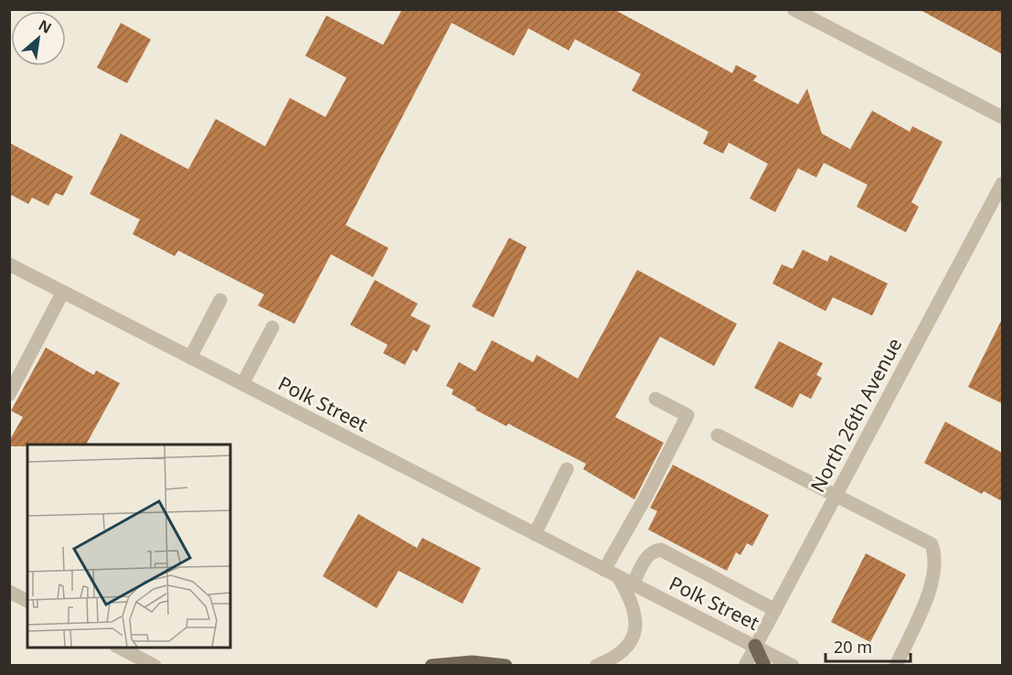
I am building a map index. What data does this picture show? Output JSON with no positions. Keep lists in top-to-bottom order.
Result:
{
  "streets": {
    "street": ["Polk Street", "North 26th Avenue"]
  },
  "crossings": [
    ["Polk Street", "North 26th Avenue"]
  ],
  "scale_bar": "20 m",
  "north": "top right"
}
